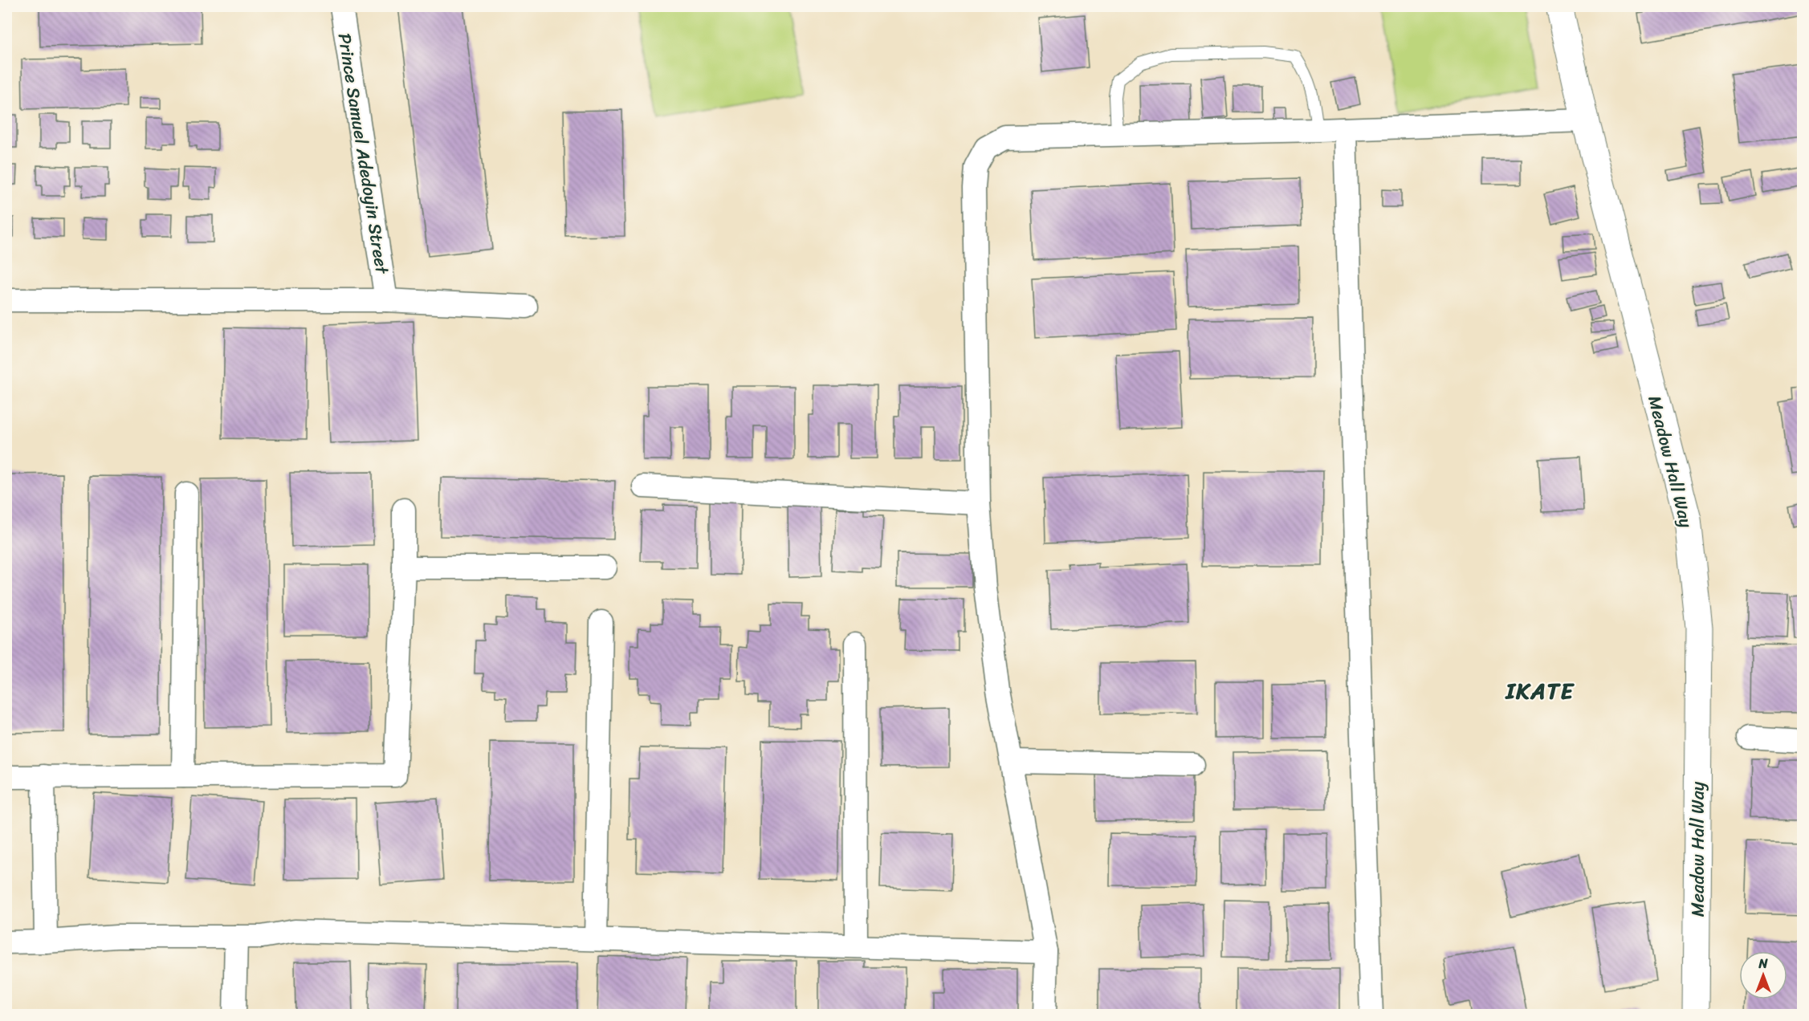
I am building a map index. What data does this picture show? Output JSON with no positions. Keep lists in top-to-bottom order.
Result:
{
  "streets": {
    "street": ["Prince Samuel Adedoyin Street", "Meadow Hall Way"]
  },
  "districts": ["IKATE"],
  "north": "top"
}
